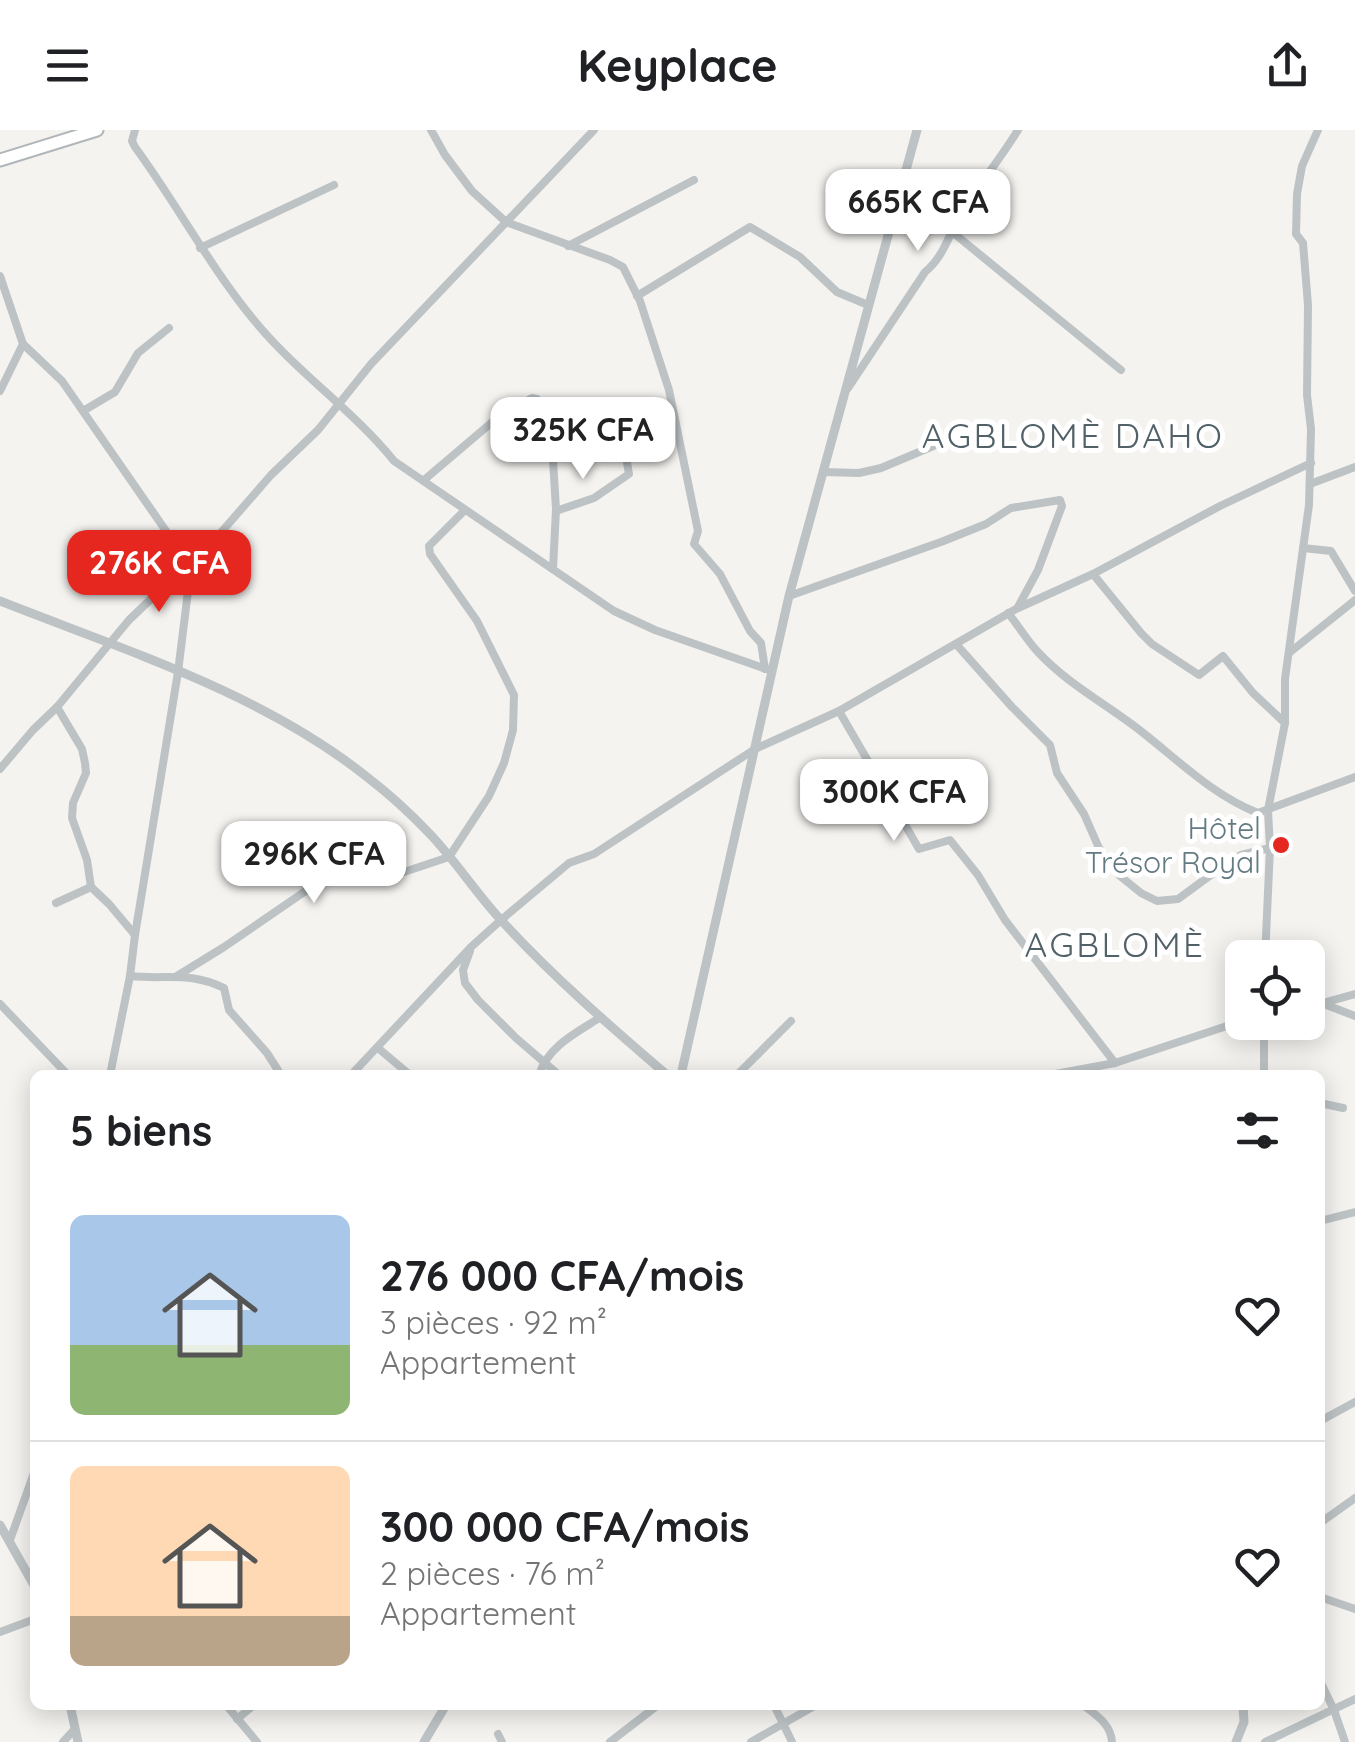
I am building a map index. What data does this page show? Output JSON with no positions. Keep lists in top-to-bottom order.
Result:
{
  "districts": ["AGBLOMÈ DAHO", "AGBLOMÈ"],
  "places": ["Hôtel Trésor Royal"],
  "page": {
    "header": "Keyplace",
    "price": [
      "665K CFA",
      "325K CFA",
      "276K CFA",
      "300K CFA",
      "296K CFA"
    ],
    "heading": "5 biens",
    "list": [
      {
        "name": "276 000 CFA/mois",
        "note": "3 pièces · 92 m² · Appartement"
      },
      {
        "name": "300 000 CFA/mois",
        "note": "2 pièces · 76 m² · Appartement"
      }
    ]
  }
}
